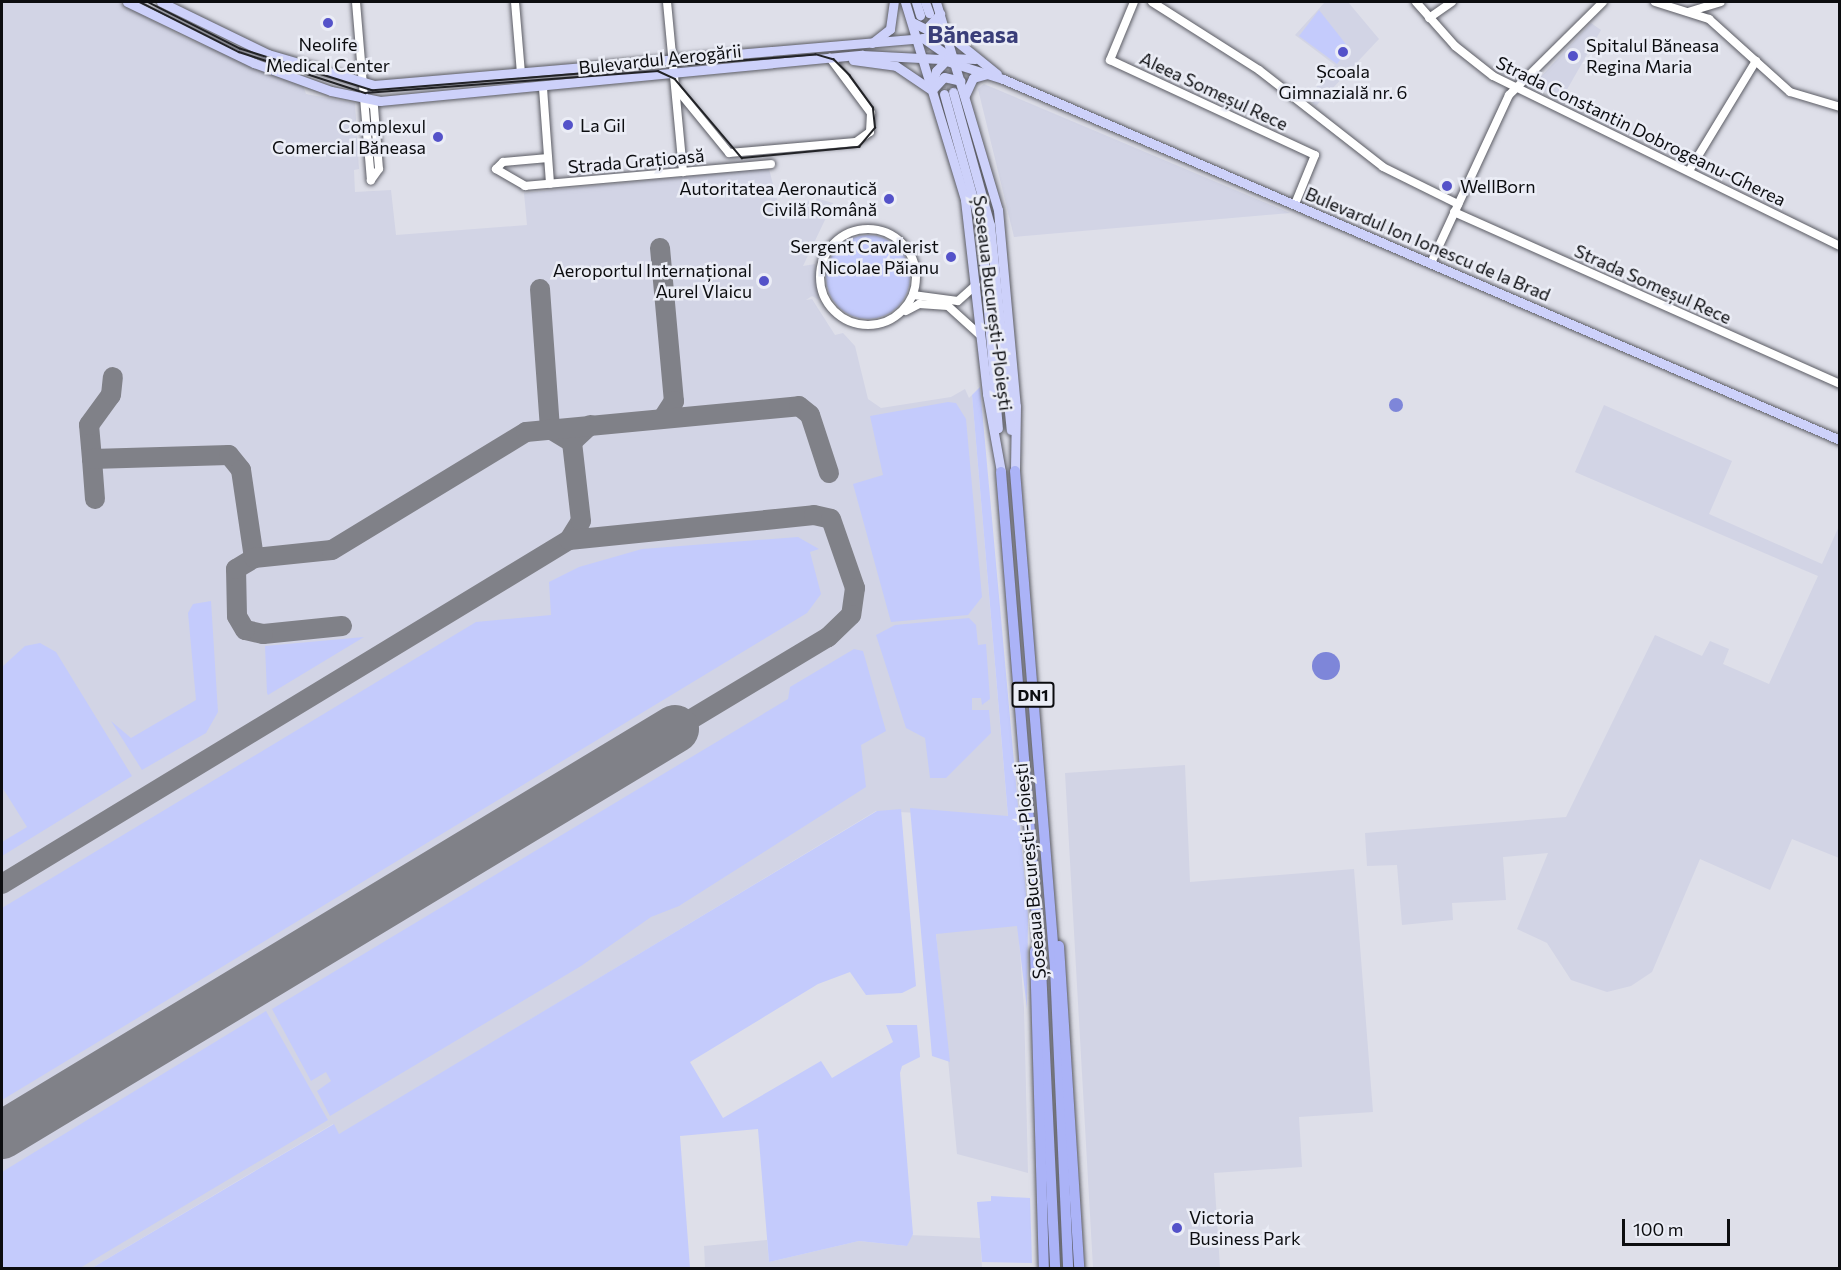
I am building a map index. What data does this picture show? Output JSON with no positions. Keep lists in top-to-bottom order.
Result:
{
  "streets": {
    "highway": ["Șoseaua București-Ploiești", "DN1"],
    "main road": ["Bulevardul Aerogării", "Bulevardul Ion Ionescu de la Brad"],
    "street": [
      "Aleea Someșul Rece",
      "Strada Constantin Dobrogeanu-Gherea",
      "Strada Grațioasă",
      "Strada Someșul Rece"
    ]
  },
  "crossings": [
    ["Bulevardul Aerogării", "Strada Grațioasă"],
    ["Bulevardul Aerogării", "Bulevardul Ion Ionescu de la Brad"],
    ["Bulevardul Aerogării", "Șoseaua București-Ploiești"],
    ["Aleea Someșul Rece", "Bulevardul Ion Ionescu de la Brad"],
    ["Șoseaua București-Ploiești", "DN1"]
  ],
  "districts": ["Băneasa"],
  "places": [
    "Neolife Medical Center",
    "Școala Gimnazială nr. 6",
    "Spitalul Băneasa Regina Maria",
    "La Gil",
    "Complexul Comercial Băneasa",
    "WellBorn",
    "Autoritatea Aeronautică Civilă Română",
    "Sergent Cavalerist Nicolae Păianu",
    "Aeroportul Internațional Aurel Vlaicu",
    "Victoria Business Park"
  ],
  "scale_bar": "100 m"
}
